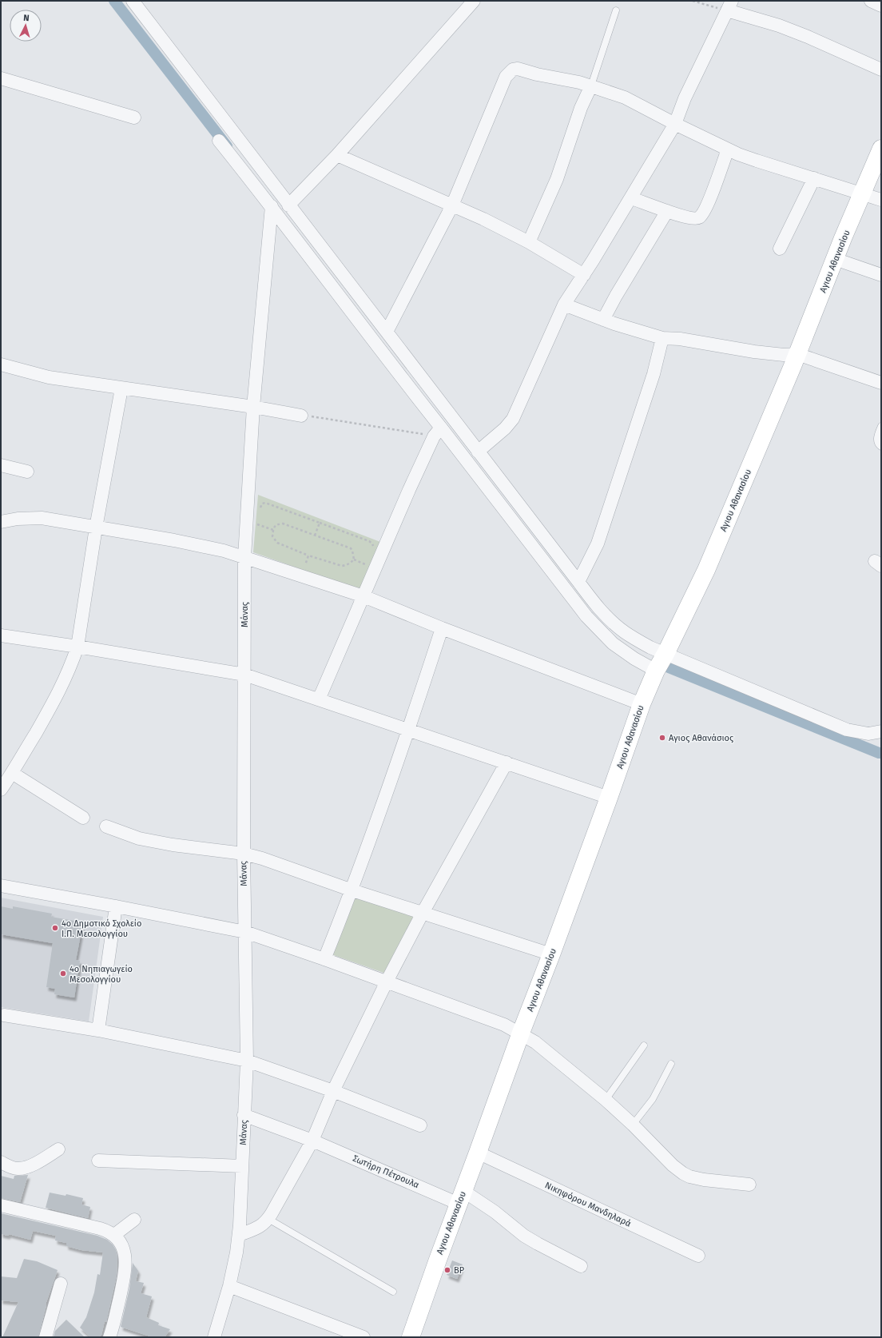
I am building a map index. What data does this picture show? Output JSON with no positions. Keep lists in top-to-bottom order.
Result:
{
  "streets": {
    "main road": ["Αγιου Αθανασίου"],
    "street": ["Μάνας", "Σωτήρη Πέτρουλα", "Νικηφόρου Μανδηλαρά"]
  },
  "crossings": [
    ["Αγιου Αθανασίου", "Σωτήρη Πέτρουλα"],
    ["Αγιου Αθανασίου", "Νικηφόρου Μανδηλαρά"],
    ["Μάνας", "Σωτήρη Πέτρουλα"]
  ],
  "places": [
    "Αγιος Αθανάσιος",
    "4ο Δημοτικό Σχολείο Ι.Π. Μεσολογγίου",
    "4ο Νηπιαγωγείο Μεσολογγίου",
    "BP"
  ],
  "north": "top"
}
